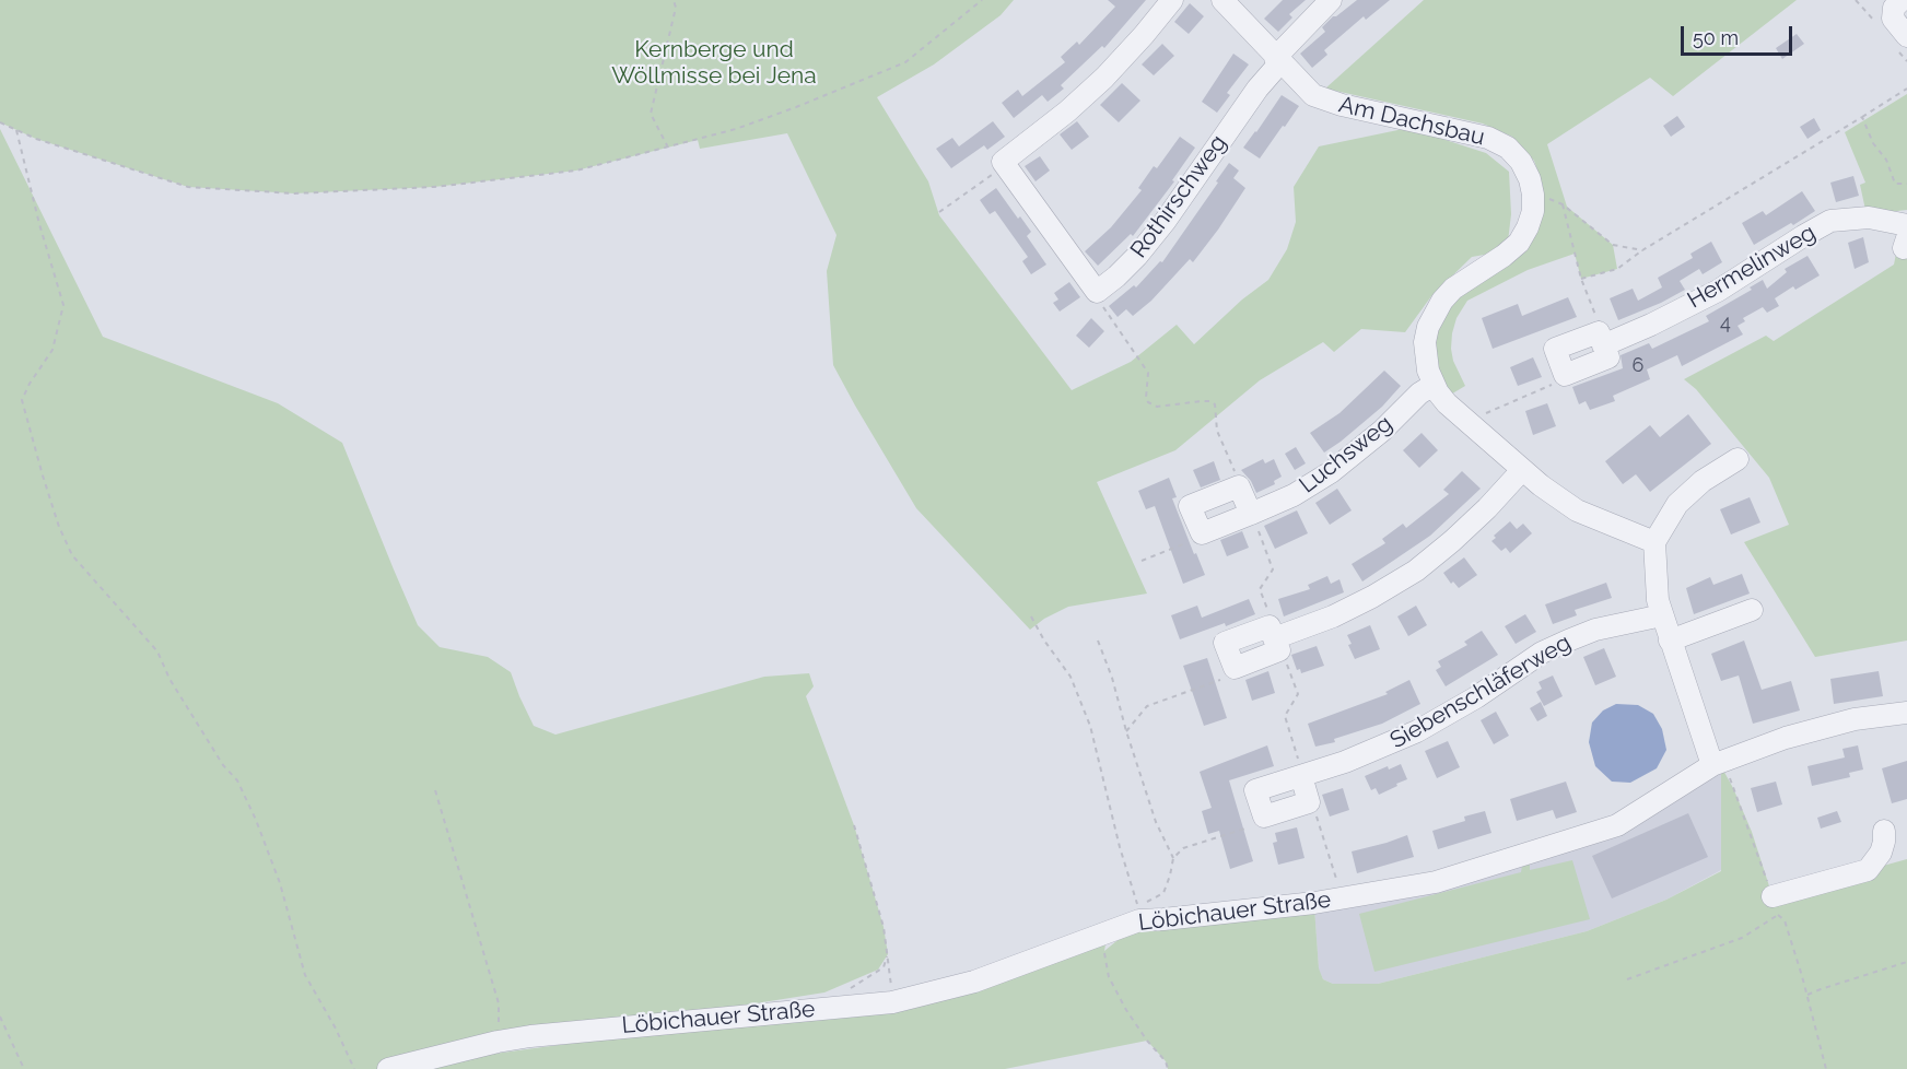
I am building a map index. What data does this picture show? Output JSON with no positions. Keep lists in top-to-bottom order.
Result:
{
  "streets": {
    "street": [
      "Am Dachsbau",
      "Rothirschweg",
      "Hermelinweg",
      "Luchsweg",
      "Siebenschläferweg",
      "Löbichauer Straße"
    ]
  },
  "crossings": [
    ["Am Dachsbau", "Rothirschweg"],
    ["Am Dachsbau", "Luchsweg"]
  ],
  "parks": ["Kernberge und Wöllmisse bei Jena"],
  "house_numbers": ["4", "6"],
  "scale_bar": "50 m"
}
